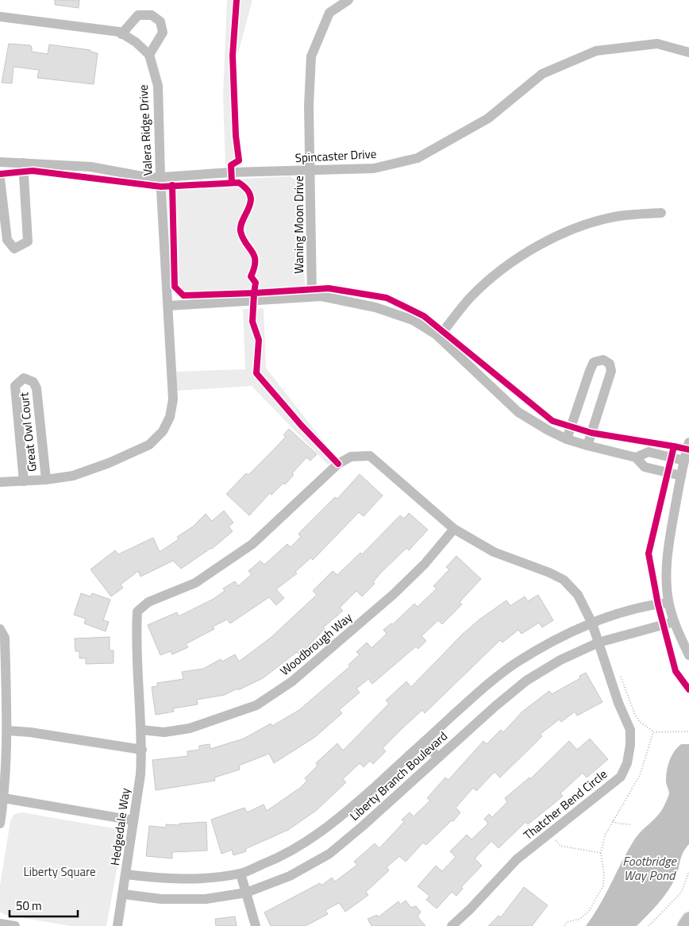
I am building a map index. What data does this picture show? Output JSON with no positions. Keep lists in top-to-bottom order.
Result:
{
  "streets": {
    "street": [
      "Valera Ridge Drive",
      "Spincaster Drive",
      "Waning Moon Drive",
      "Great Owl Court",
      "Woodbrough Way",
      "Liberty Branch Boulevard",
      "Thatcher Bend Circle",
      "Hedgedale Way"
    ]
  },
  "crossings": [
    ["Valera Ridge Drive", "Spincaster Drive"],
    ["Valera Ridge Drive", "Great Owl Court"],
    ["Spincaster Drive", "Waning Moon Drive"],
    ["Woodbrough Way", "Thatcher Bend Circle"],
    ["Woodbrough Way", "Hedgedale Way"],
    ["Liberty Branch Boulevard", "Thatcher Bend Circle"],
    ["Liberty Branch Boulevard", "Hedgedale Way"],
    ["Thatcher Bend Circle", "Hedgedale Way"]
  ],
  "water": ["Footbridge Way Pond"],
  "parks": ["Liberty Square"],
  "scale_bar": "50 m"
}
